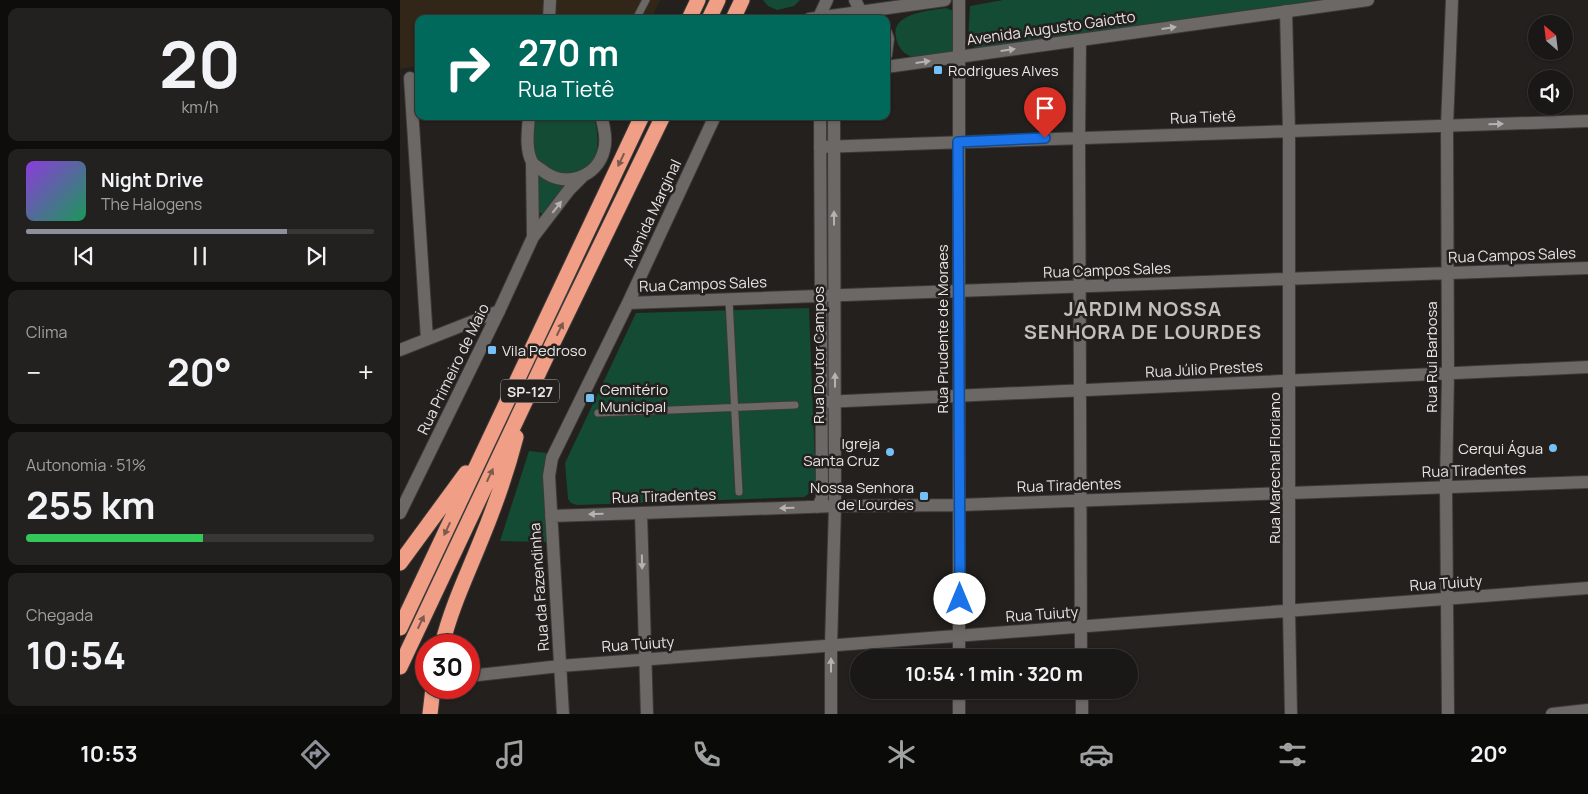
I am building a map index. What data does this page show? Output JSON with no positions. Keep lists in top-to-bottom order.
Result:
{
  "streets": {
    "highway": ["SP-127"],
    "street": [
      "Avenida Augusto Gaiotto",
      "Rua Tietê",
      "Avenida Marginal",
      "Rua Campos Sales",
      "Rua Prudente de Moraes",
      "Rua Doutor Campos",
      "Rua Rui Barbosa",
      "Rua Primeiro de Maio",
      "Rua Júlio Prestes",
      "Rua Marechal Floriano",
      "Rua Tiradentes",
      "Rua Tuiuty",
      "Rua da Fazendinha"
    ]
  },
  "crossings": [
    ["Avenida Augusto Gaiotto", "Rua Prudente de Moraes"],
    ["Avenida Augusto Gaiotto", "Rua Marechal Floriano"],
    ["Rua Tietê", "Rua Prudente de Moraes"],
    ["Rua Tietê", "Rua Doutor Campos"],
    ["Rua Tietê", "Rua Rui Barbosa"],
    ["Rua Tietê", "Rua Marechal Floriano"],
    ["Avenida Marginal", "Rua Campos Sales"],
    ["Avenida Marginal", "Rua da Fazendinha"],
    ["Rua Campos Sales", "Rua Prudente de Moraes"],
    ["Rua Campos Sales", "Rua Doutor Campos"],
    ["Rua Campos Sales", "Rua Rui Barbosa"],
    ["Rua Campos Sales", "Rua Marechal Floriano"],
    ["Rua Prudente de Moraes", "Rua Júlio Prestes"],
    ["Rua Prudente de Moraes", "Rua Tiradentes"],
    ["Rua Prudente de Moraes", "Rua Tuiuty"],
    ["Rua Doutor Campos", "Rua Júlio Prestes"],
    ["Rua Doutor Campos", "Rua Tiradentes"],
    ["Rua Doutor Campos", "Rua Tuiuty"],
    ["Rua Rui Barbosa", "Rua Júlio Prestes"],
    ["Rua Rui Barbosa", "Rua Tiradentes"],
    ["Rua Rui Barbosa", "Rua Tuiuty"],
    ["Rua Júlio Prestes", "Rua Marechal Floriano"],
    ["Rua Marechal Floriano", "Rua Tiradentes"],
    ["Rua Marechal Floriano", "Rua Tuiuty"],
    ["Rua Tiradentes", "Rua da Fazendinha"],
    ["Rua Tuiuty", "Rua da Fazendinha"]
  ],
  "one_way": ["Avenida Augusto Gaiotto"],
  "districts": ["JARDIM NOSSA SENHORA DE LOURDES"],
  "places": {
    "transit": [
      "Rodrigues Alves",
      "Vila Pedroso",
      "Cemitério Municipal",
      "Nossa Senhora de Lourdes"
    ],
    "other": ["Cerqui Água", "Igreja Santa Cruz"]
  },
  "north": "top left",
  "page": {
    "tile": [
      ["20", "km/h"],
      "Clima",
      ["Autonomia · 51%", "255 km"],
      ["Chegada", "10:54"]
    ],
    "turn": ["270 m", "Rua Tietê"],
    "song": ["Night Drive", "The Halogens"],
    "heat": ["−", "20°", "+"],
    "limit": "30",
    "trip": "10:54 · 1 min · 320 m",
    "tabs": ["10:53", "20°"]
  }
}
